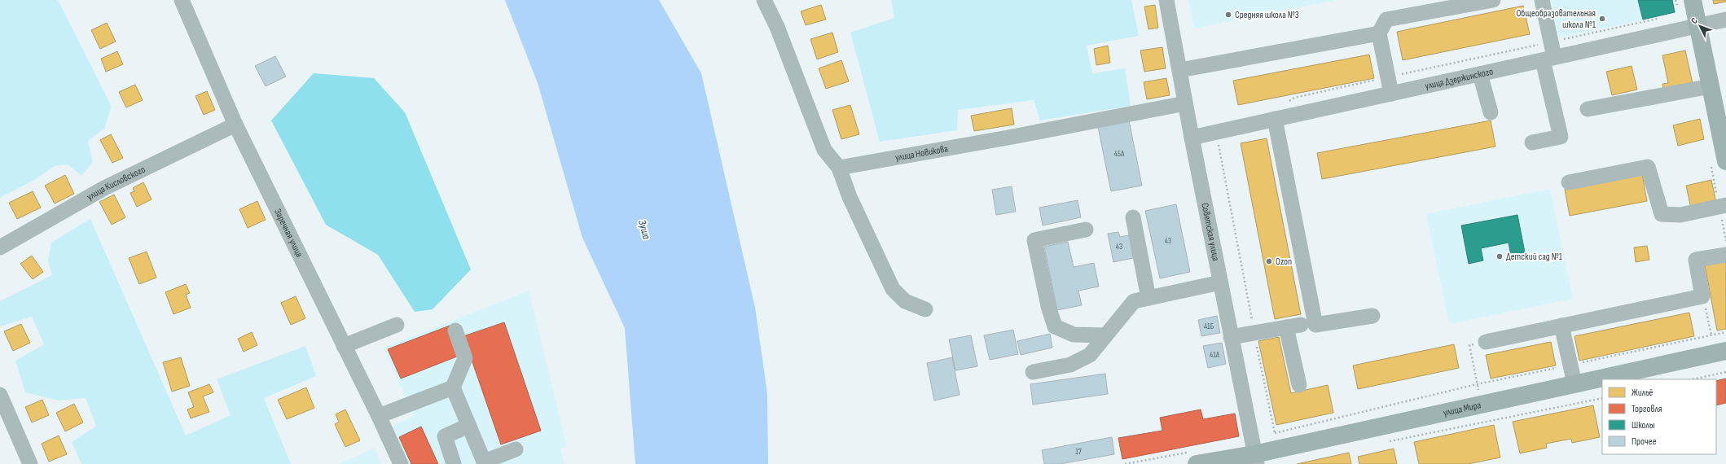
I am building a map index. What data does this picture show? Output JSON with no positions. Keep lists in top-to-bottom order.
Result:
{
  "streets": {
    "main road": ["улица Мира"],
    "street": [
      "улица Дзержинского",
      "улица Новикова",
      "улица Кисловского",
      "Советская улица",
      "Заречная улица"
    ]
  },
  "crossings": [
    ["улица Дзержинского", "Советская улица"],
    ["улица Новикова", "Советская улица"],
    ["улица Кисловского", "Заречная улица"],
    ["Советская улица", "улица Мира"]
  ],
  "water": ["Зуша"],
  "places": [
    "Средняя школа №3",
    "Общеобразовательная школа №1",
    "Детский сад №1",
    "Ozon"
  ],
  "house_numbers": [
    "45А",
    "43",
    "43",
    "41Б",
    "41А",
    "17"
  ],
  "legend": [
    "Жильё",
    "Торговля",
    "Школы",
    "Прочее"
  ],
  "north": "top left"
}
